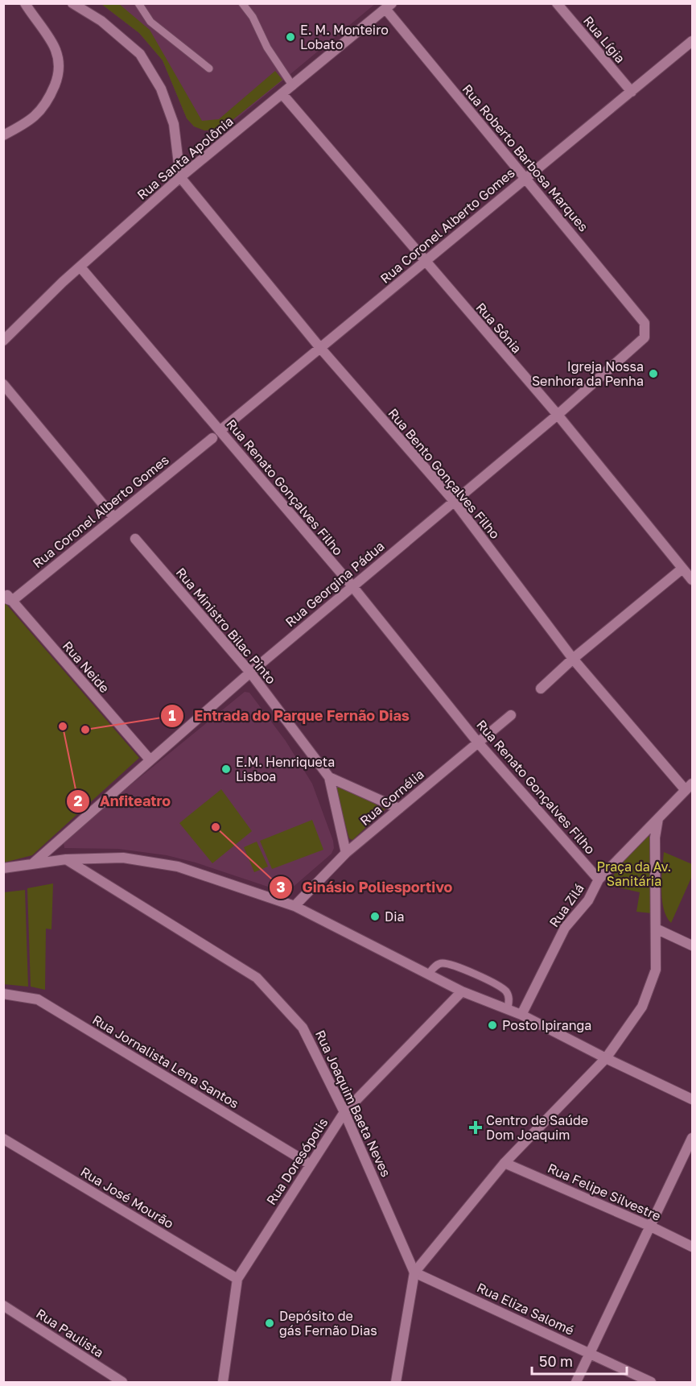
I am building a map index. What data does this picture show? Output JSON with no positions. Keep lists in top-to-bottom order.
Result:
{
  "streets": {
    "street": [
      "Rua Lígia",
      "Rua Santa Apolônia",
      "Rua Roberto Barbosa Marques",
      "Rua Coronel Alberto Gomes",
      "Rua Sônia",
      "Rua Bento Gonçalves Filho",
      "Rua Renato Gonçalves Filho",
      "Rua Georgina Pádua",
      "Rua Ministro Bilac Pinto",
      "Rua Neide",
      "Rua Cornélia",
      "Rua Zilá",
      "Rua Jornalista Lena Santos",
      "Rua Joaquim Baeta Neves",
      "Rua Doresópolis",
      "Rua Felipe Silvestre",
      "Rua José Mourão",
      "Rua Eliza Salomé",
      "Rua Paulista"
    ]
  },
  "crossings": [
    ["Rua Lígia", "Rua Coronel Alberto Gomes"],
    ["Rua Santa Apolônia", "Rua Roberto Barbosa Marques"],
    ["Rua Santa Apolônia", "Rua Sônia"],
    ["Rua Santa Apolônia", "Rua Bento Gonçalves Filho"],
    ["Rua Santa Apolônia", "Rua Renato Gonçalves Filho"],
    ["Rua Roberto Barbosa Marques", "Rua Coronel Alberto Gomes"],
    ["Rua Roberto Barbosa Marques", "Rua Georgina Pádua"],
    ["Rua Coronel Alberto Gomes", "Rua Sônia"],
    ["Rua Coronel Alberto Gomes", "Rua Bento Gonçalves Filho"],
    ["Rua Coronel Alberto Gomes", "Rua Renato Gonçalves Filho"],
    ["Rua Coronel Alberto Gomes", "Rua Neide"],
    ["Rua Sônia", "Rua Georgina Pádua"],
    ["Rua Bento Gonçalves Filho", "Rua Georgina Pádua"],
    ["Rua Bento Gonçalves Filho", "Rua Zilá"],
    ["Rua Renato Gonçalves Filho", "Rua Georgina Pádua"],
    ["Rua Renato Gonçalves Filho", "Rua Cornélia"],
    ["Rua Renato Gonçalves Filho", "Rua Zilá"],
    ["Rua Georgina Pádua", "Rua Ministro Bilac Pinto"],
    ["Rua Georgina Pádua", "Rua Neide"],
    ["Rua Ministro Bilac Pinto", "Rua Cornélia"],
    ["Rua Jornalista Lena Santos", "Rua Doresópolis"],
    ["Rua Joaquim Baeta Neves", "Rua Doresópolis"],
    ["Rua Joaquim Baeta Neves", "Rua Eliza Salomé"],
    ["Rua Doresópolis", "Rua José Mourão"]
  ],
  "parks": ["Praça da Av. Sanitária"],
  "places": {
    "other": [
      "E. M. Monteiro Lobato",
      "Igreja Nossa Senhora da Penha",
      "Anfiteatro",
      "Entrada do Parque Fernão Dias",
      "E.M. Henriqueta Lisboa",
      "Ginásio Poliesportivo",
      "Dia",
      "Posto Ipiranga",
      "Depósito de gás Fernão Dias"
    ],
    "health": ["Centro de Saúde Dom Joaquim"]
  },
  "scale_bar": "50 m"
}
